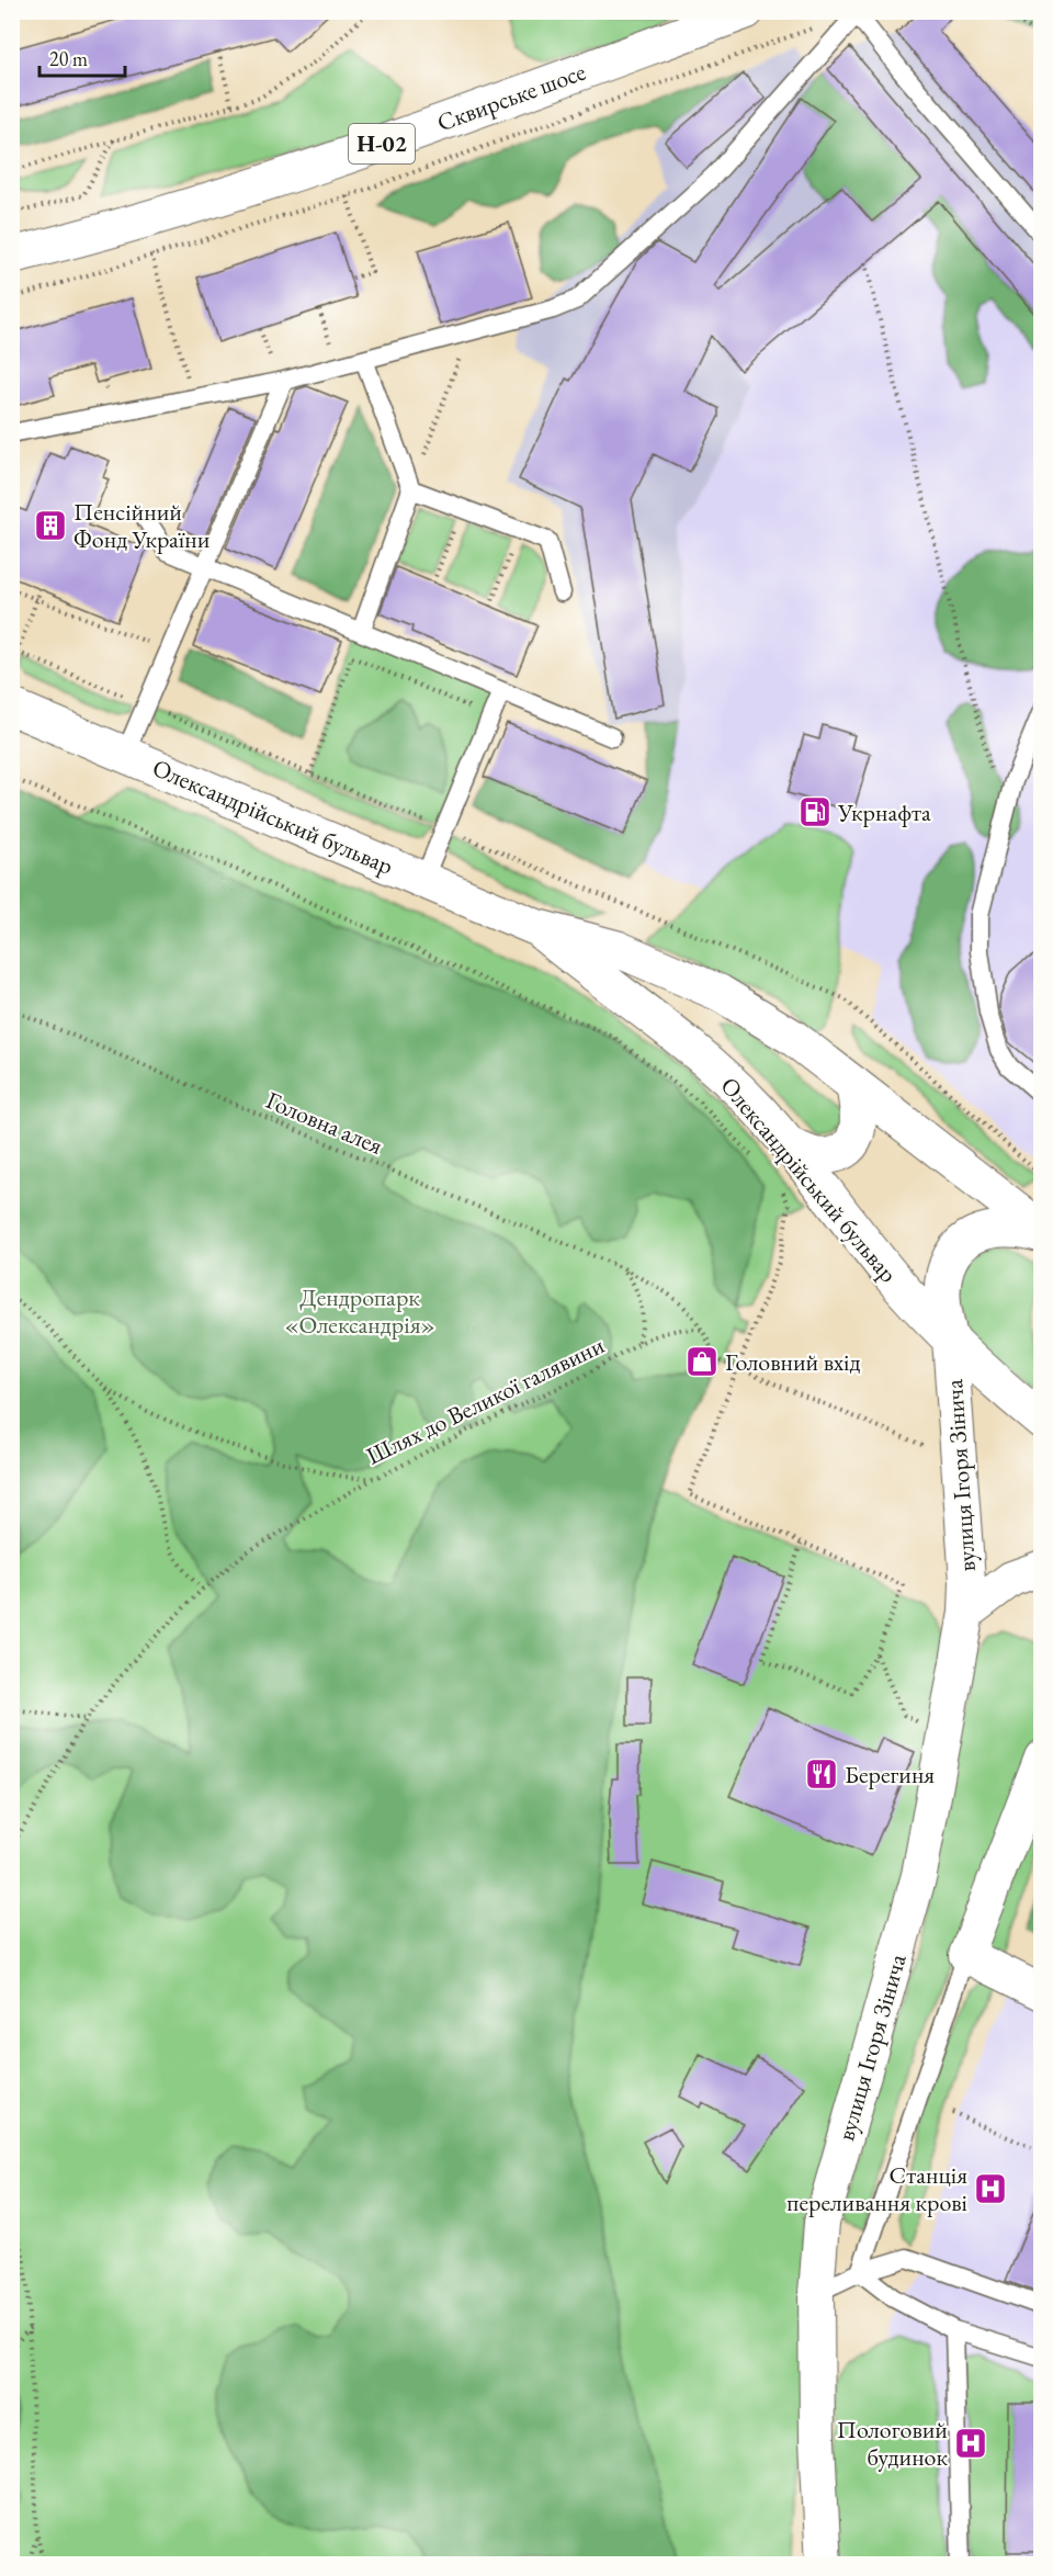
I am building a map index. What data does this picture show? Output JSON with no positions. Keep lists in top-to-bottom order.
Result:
{
  "streets": {
    "main road": ["Сквирське шосе", "Н-02", "Олександрійський бульвар"],
    "street": ["вулиця Ігоря Зінича"],
    "path": ["Головна алея", "Шлях до Великої галявини"]
  },
  "crossings": [
    ["Олександрійський бульвар", "вулиця Ігоря Зінича"],
    ["Головна алея", "Шлях до Великої галявини"]
  ],
  "parks": ["Дендропарк «Олександрія»"],
  "places": {
    "building": ["Пенсійний Фонд України"],
    "fuel station": ["Укрнафта"],
    "shop": ["Головний вхід"],
    "restaurant": ["Берегиня"],
    "hospital": ["Станція переливання крові", "Пологовий будинок"]
  },
  "scale_bar": "20 m"
}
